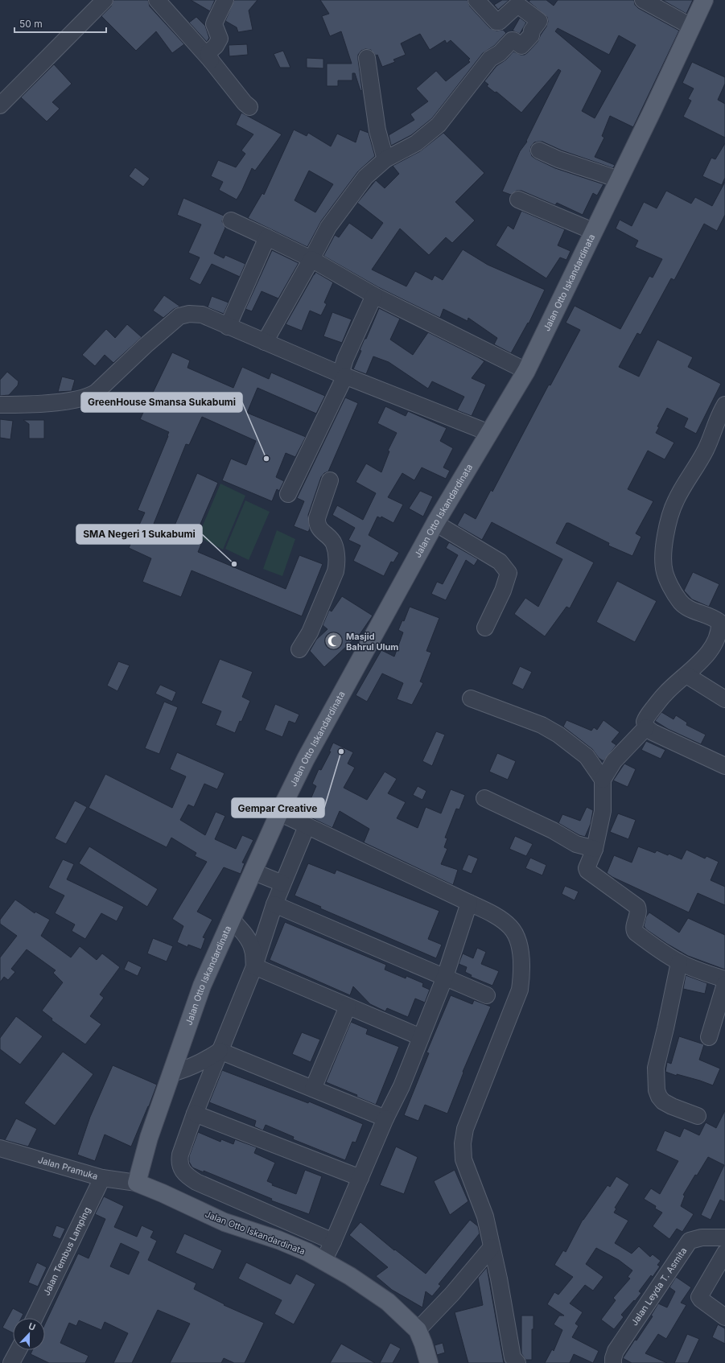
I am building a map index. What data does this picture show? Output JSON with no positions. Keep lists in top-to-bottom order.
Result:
{
  "streets": {
    "main road": ["Jalan Otto Iskandardinata"],
    "street": ["Jalan Pramuka", "Jalan Tembus Lamping", "Jalan Leyda T. Asmita"]
  },
  "crossings": [
    ["Jalan Otto Iskandardinata", "Jalan Pramuka"],
    ["Jalan Pramuka", "Jalan Tembus Lamping"]
  ],
  "places": {
    "other": ["GreenHouse Smansa Sukabumi", "SMA Negeri 1 Sukabumi", "Gempar Creative"],
    "mosque": ["Masjid Bahrul Ulum"]
  },
  "scale_bar": "50 m",
  "north": "top"
}
